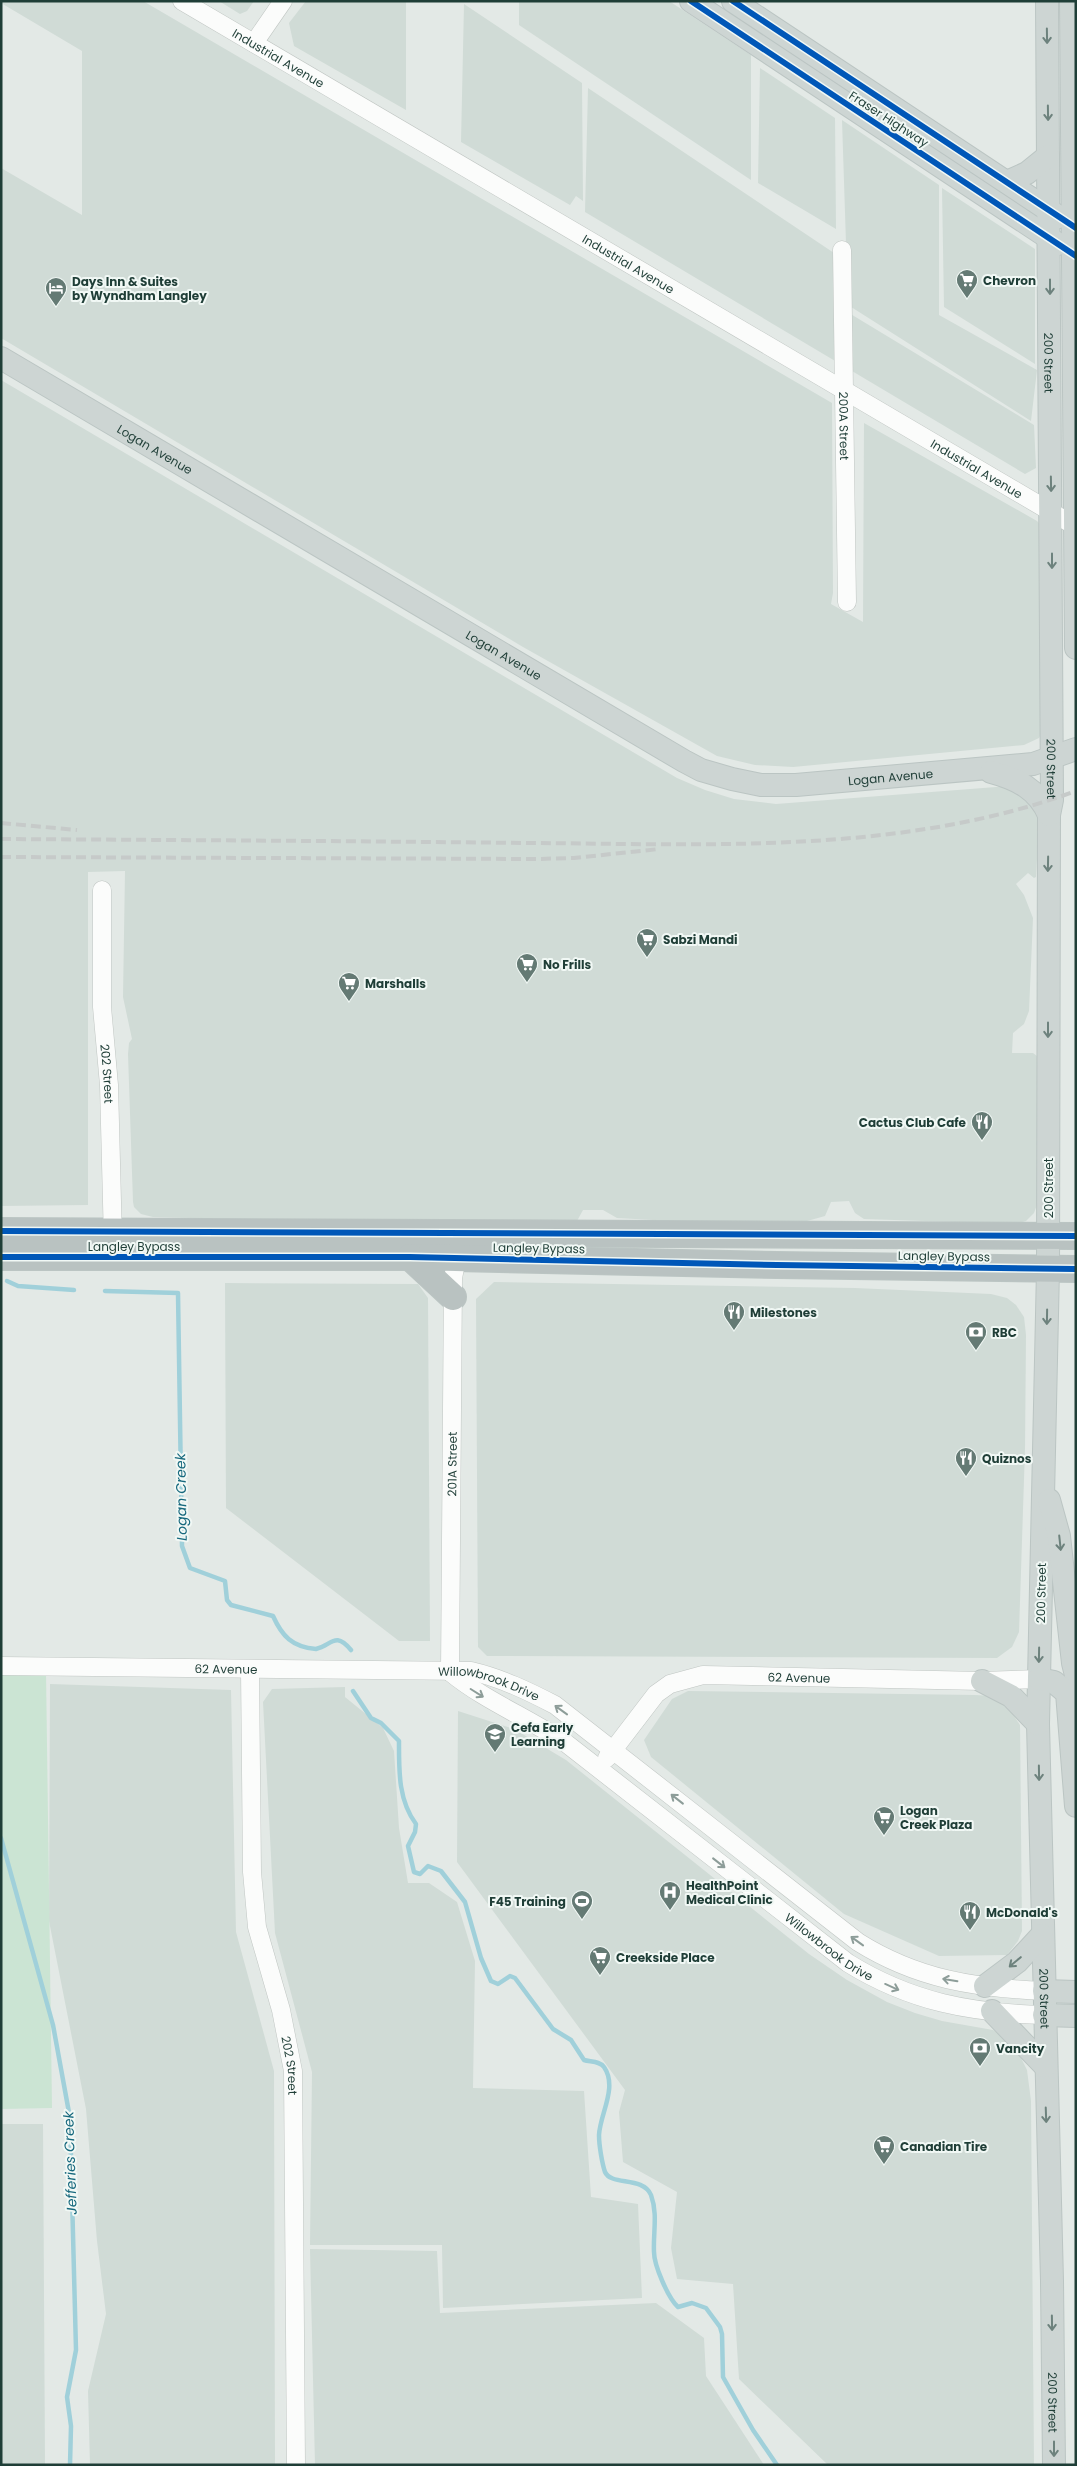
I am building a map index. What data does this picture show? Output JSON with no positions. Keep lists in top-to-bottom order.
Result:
{
  "streets": {
    "highway": ["Langley Bypass"],
    "main road": [
      "Fraser Highway",
      "200 Street",
      "Logan Avenue",
      "Willowbrook Drive"
    ],
    "street": [
      "Industrial Avenue",
      "200A Street",
      "202 Street",
      "201A Street",
      "62 Avenue"
    ]
  },
  "crossings": [
    ["Industrial Avenue", "200 Street"],
    ["Industrial Avenue", "200A Street"],
    ["Fraser Highway", "200 Street"],
    ["200 Street", "Logan Avenue"],
    ["200 Street", "Langley Bypass"],
    ["200 Street", "62 Avenue"],
    ["200 Street", "Willowbrook Drive"],
    ["202 Street", "Langley Bypass"],
    ["202 Street", "62 Avenue"],
    ["Langley Bypass", "201A Street"],
    ["201A Street", "62 Avenue"],
    ["201A Street", "Willowbrook Drive"],
    ["62 Avenue", "Willowbrook Drive"]
  ],
  "water": ["Logan Creek", "Jefferies Creek"],
  "places": {
    "supermarket": [
      "Chevron",
      "Sabzi Mandi",
      "No Frills",
      "Marshalls",
      "Logan Creek Plaza",
      "Creekside Place",
      "Canadian Tire"
    ],
    "hotel": ["Days Inn & Suites by Wyndham Langley"],
    "restaurant": [
      "Cactus Club Cafe",
      "Milestones",
      "Quiznos",
      "McDonald's"
    ],
    "bank": ["RBC", "Vancity"],
    "school or university": ["Cefa Early Learning"],
    "hospital": ["HealthPoint Medical Clinic"],
    "sports": ["F45 Training"]
  }
}
